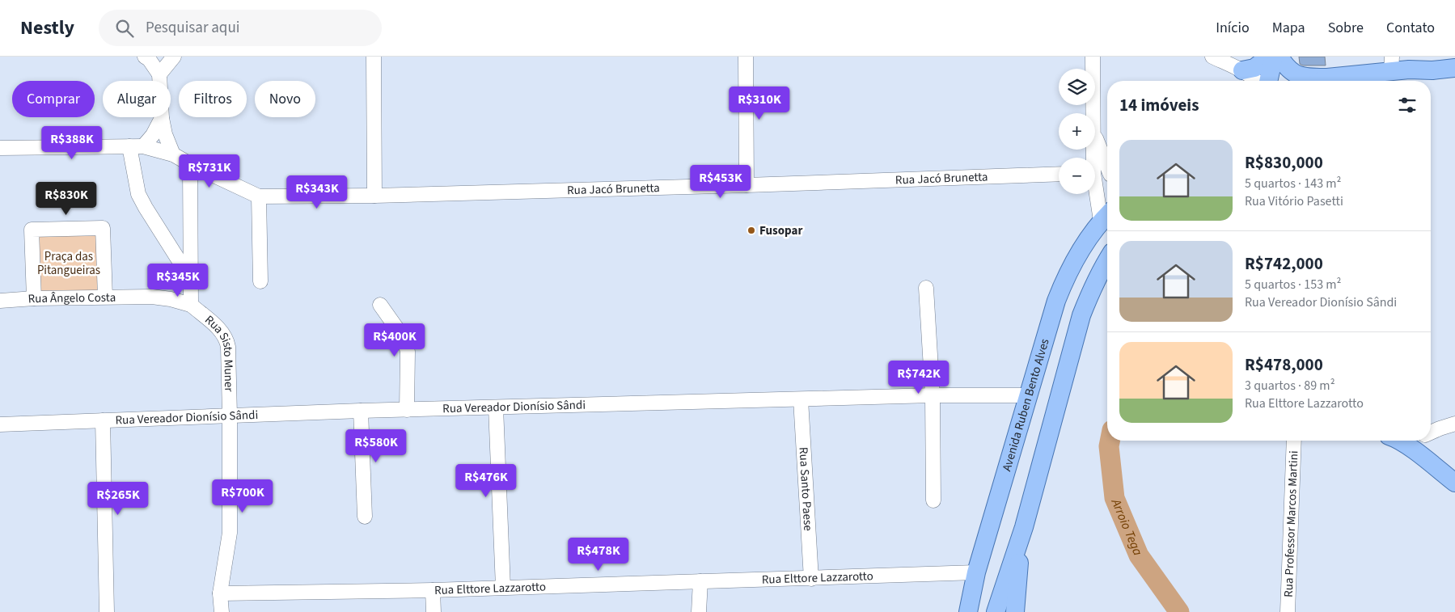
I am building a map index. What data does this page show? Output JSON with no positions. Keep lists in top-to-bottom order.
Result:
{
  "streets": {
    "main road": ["Avenida Ruben Bento Alves"],
    "street": [
      "Rua Jacó Brunetta",
      "Rua Ângelo Costa",
      "Rua Sisto Muner",
      "Rua Vereador Dionísio Sândi",
      "Rua Santo Paese",
      "Rua Professor Marcos Martini",
      "Rua Elttore Lazzarotto"
    ]
  },
  "crossings": [
    ["Rua Ângelo Costa", "Rua Sisto Muner"],
    ["Rua Sisto Muner", "Rua Vereador Dionísio Sândi"],
    ["Rua Sisto Muner", "Rua Elttore Lazzarotto"],
    ["Avenida Ruben Bento Alves", "Rua Vereador Dionísio Sândi"],
    ["Avenida Ruben Bento Alves", "Rua Elttore Lazzarotto"],
    ["Rua Vereador Dionísio Sândi", "Rua Santo Paese"],
    ["Rua Santo Paese", "Rua Elttore Lazzarotto"]
  ],
  "water": ["Arroio Tega"],
  "parks": ["Praça das Pitangueiras"],
  "places": ["Fusopar"],
  "page": {
    "header": "Nestly",
    "search": "Pesquisar aqui",
    "nav": [
      "Início",
      "Mapa",
      "Sobre",
      "Contato"
    ],
    "map_buttons": ["+", "−"],
    "chip": [
      "Comprar",
      "Alugar",
      "Filtros",
      "Novo"
    ],
    "heading": "14 imóveis",
    "price": [
      "R$310K",
      "R$388K",
      "R$731K",
      "R$453K",
      "R$343K",
      "R$830K",
      "R$345K",
      "R$400K",
      "R$742K",
      "R$580K",
      "R$476K",
      "R$700K",
      "R$265K",
      "R$478K"
    ],
    "list": [
      {
        "name": "R$830,000",
        "note": "5 quartos · 143 m² · Rua Vitório Pasetti"
      },
      {
        "name": "R$742,000",
        "note": "5 quartos · 153 m² · Rua Vereador Dionísio Sândi"
      },
      {
        "name": "R$478,000",
        "note": "3 quartos · 89 m² · Rua Elttore Lazzarotto"
      }
    ]
  }
}
